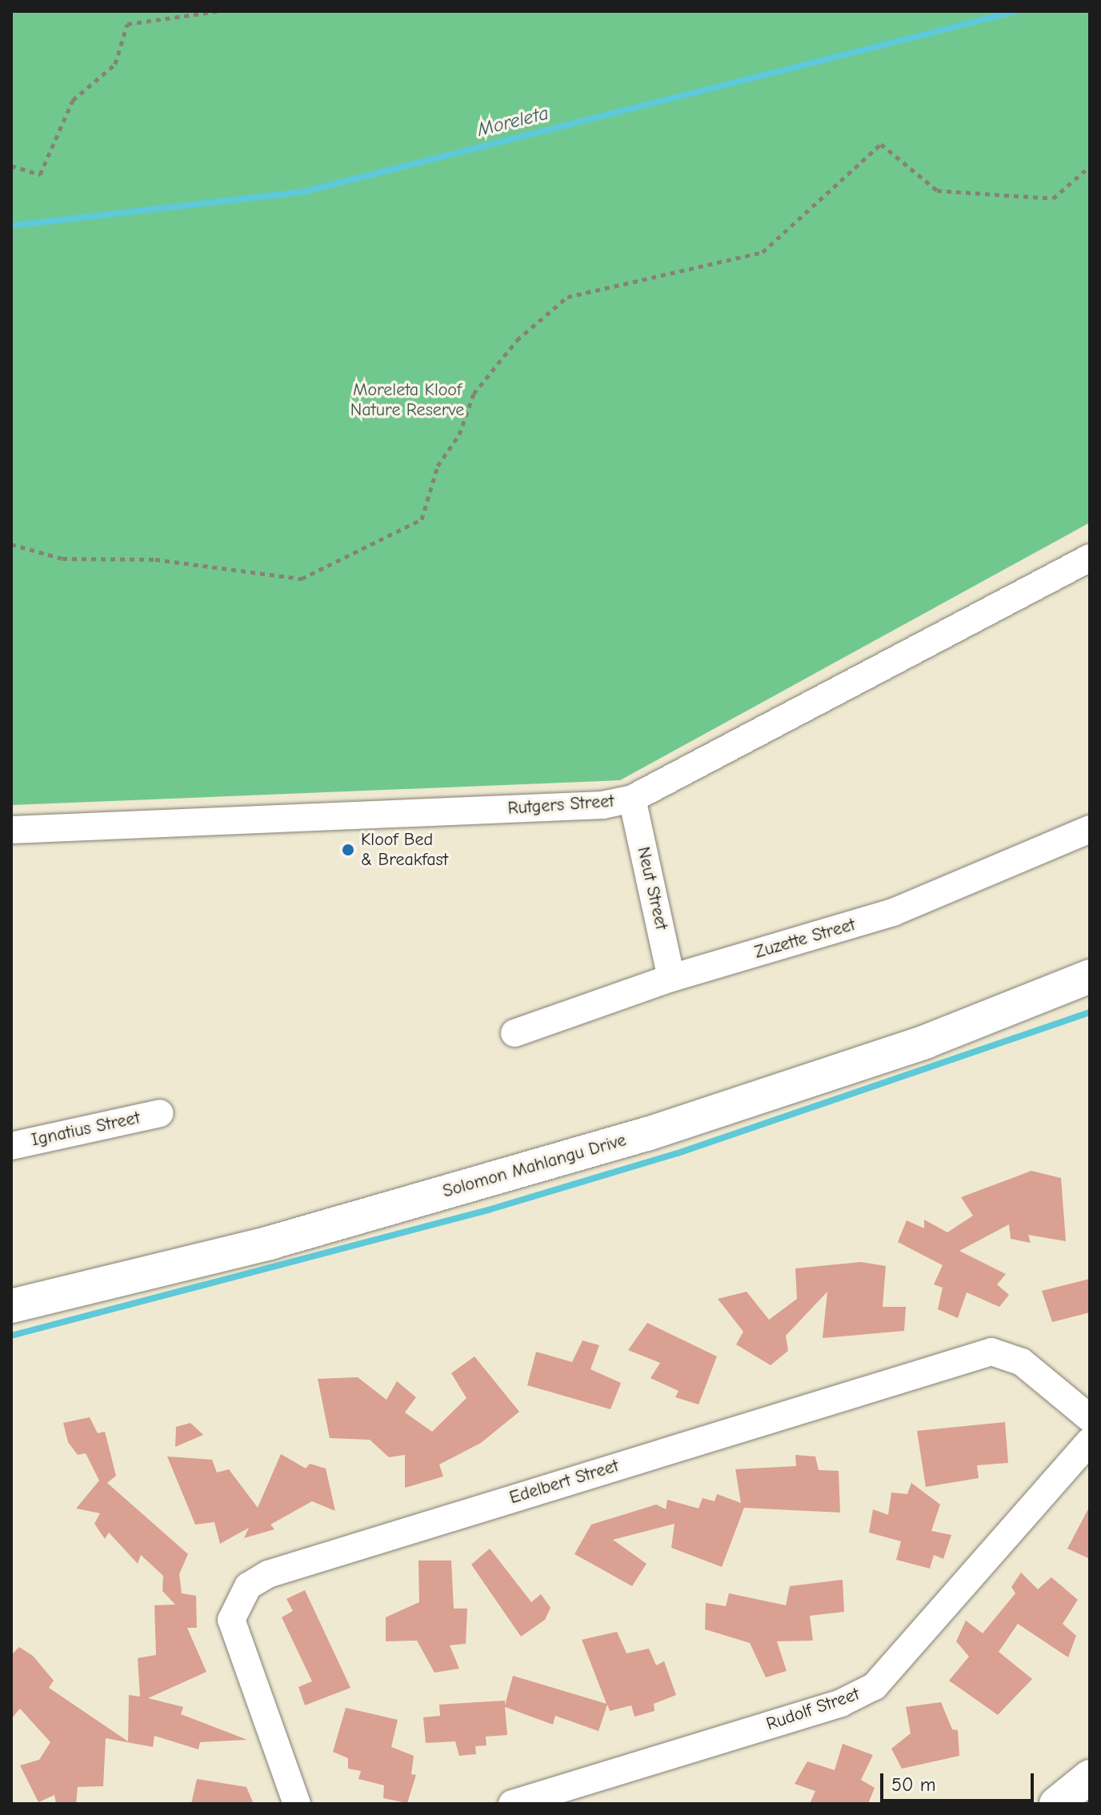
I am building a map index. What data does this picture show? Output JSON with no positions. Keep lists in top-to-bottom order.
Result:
{
  "streets": {
    "main road": ["Solomon Mahlangu Drive"],
    "street": [
      "Rutgers Street",
      "Neut Street",
      "Zuzette Street",
      "Ignatius Street",
      "Edelbert Street",
      "Rudolf Street"
    ]
  },
  "crossings": [
    ["Rutgers Street", "Neut Street"],
    ["Neut Street", "Zuzette Street"]
  ],
  "water": ["Moreleta"],
  "parks": ["Moreleta Kloof Nature Reserve"],
  "places": ["Kloof Bed & Breakfast"],
  "scale_bar": "50 m"
}
